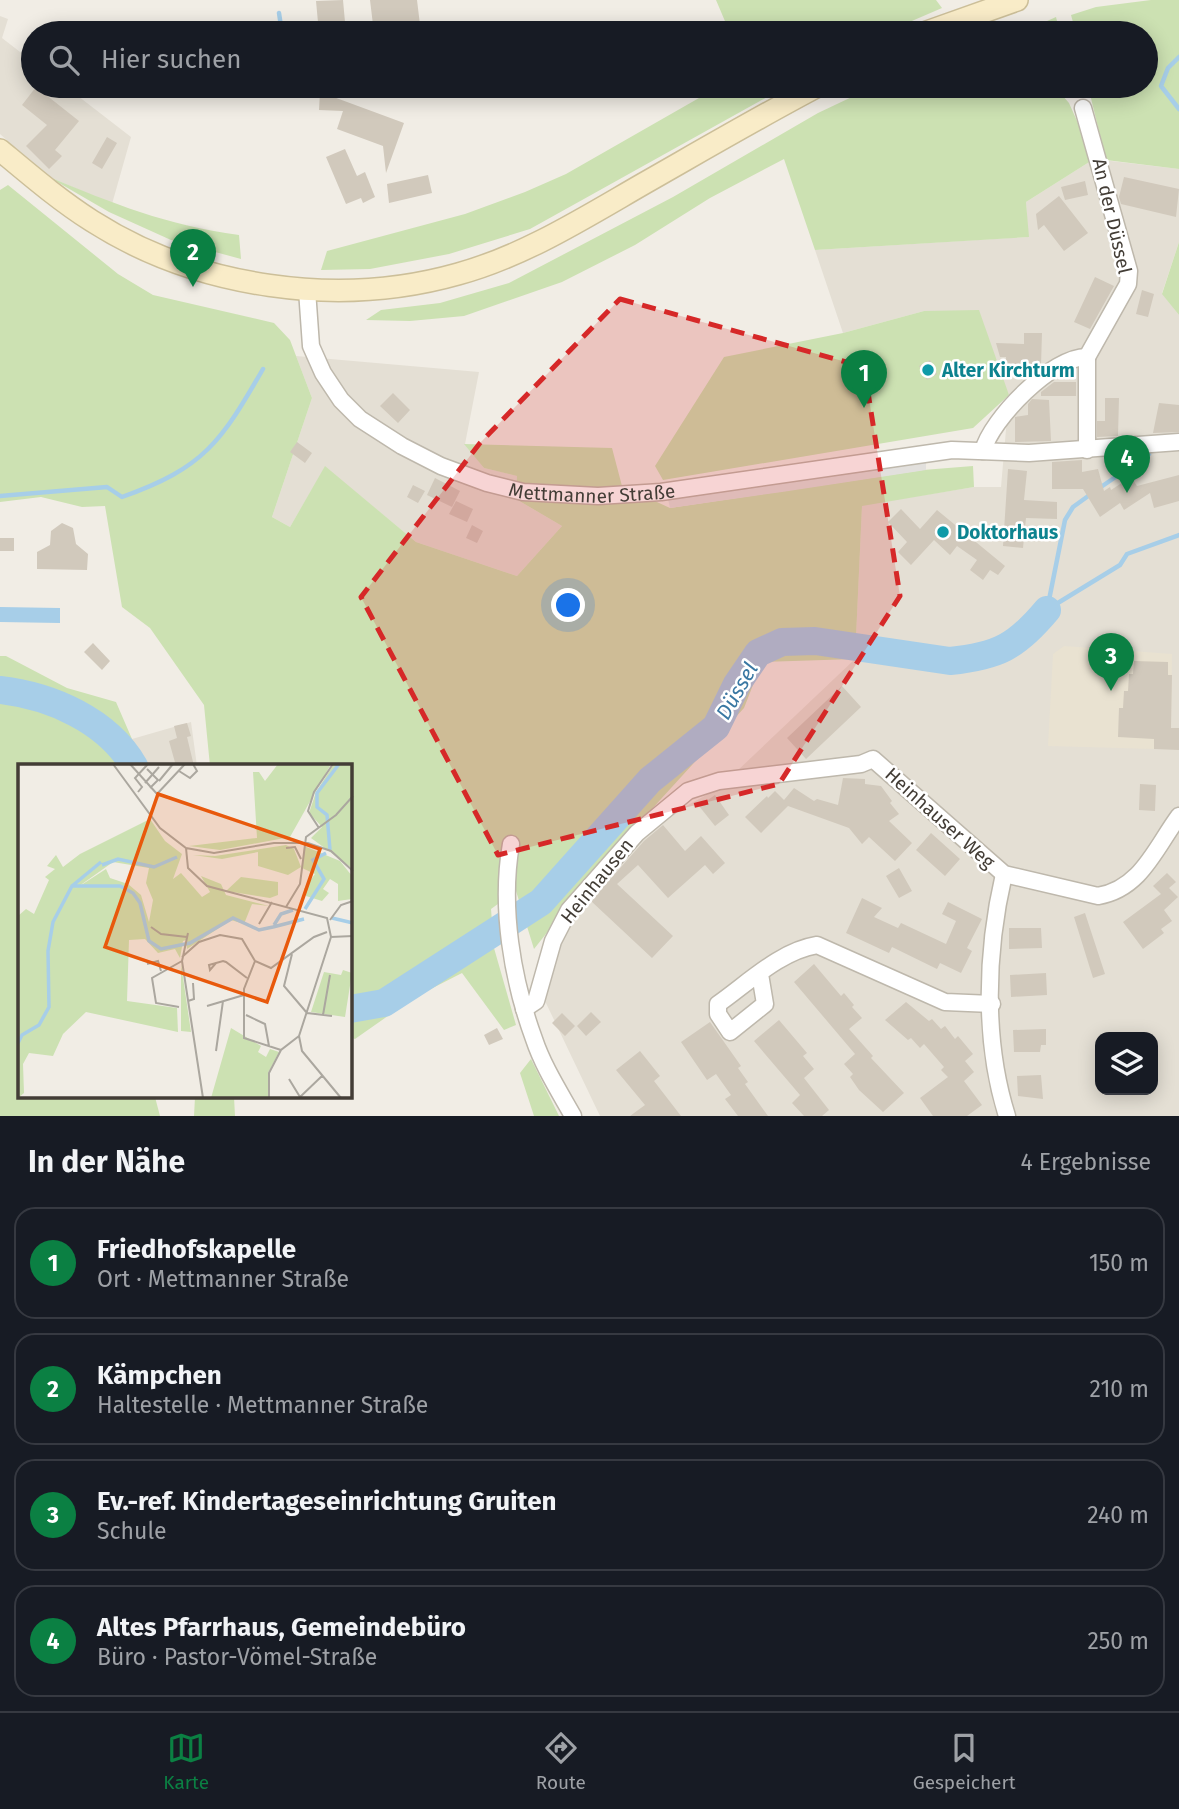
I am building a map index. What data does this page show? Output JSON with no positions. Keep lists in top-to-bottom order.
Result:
{
  "streets": {
    "street": [
      "An der Düssel",
      "Mettmanner Straße",
      "Heinhauser Weg",
      "Heinhausen"
    ]
  },
  "crossings": [
    ["Heinhauser Weg", "Heinhausen"]
  ],
  "water": ["Düssel"],
  "places": ["Alter Kirchturm", "Doktorhaus"],
  "page": {
    "search": "Hier suchen",
    "pins": [
      "2",
      "1",
      "4",
      "3"
    ],
    "heading": ["In der Nähe", "4 Ergebnisse"],
    "list": [
      {
        "mark": "1",
        "name": "Friedhofskapelle",
        "note": "Ort · Mettmanner Straße",
        "value": "150 m"
      },
      {
        "mark": "2",
        "name": "Kämpchen",
        "note": "Haltestelle · Mettmanner Straße",
        "value": "210 m"
      },
      {
        "mark": "3",
        "name": "Ev.-ref. Kindertageseinrichtung Gruiten",
        "note": "Schule",
        "value": "240 m"
      },
      {
        "mark": "4",
        "name": "Altes Pfarrhaus, Gemeindebüro",
        "note": "Büro · Pastor-Vömel-Straße",
        "value": "250 m"
      }
    ],
    "nav": ["Karte", "Route", "Gespeichert"]
  }
}
